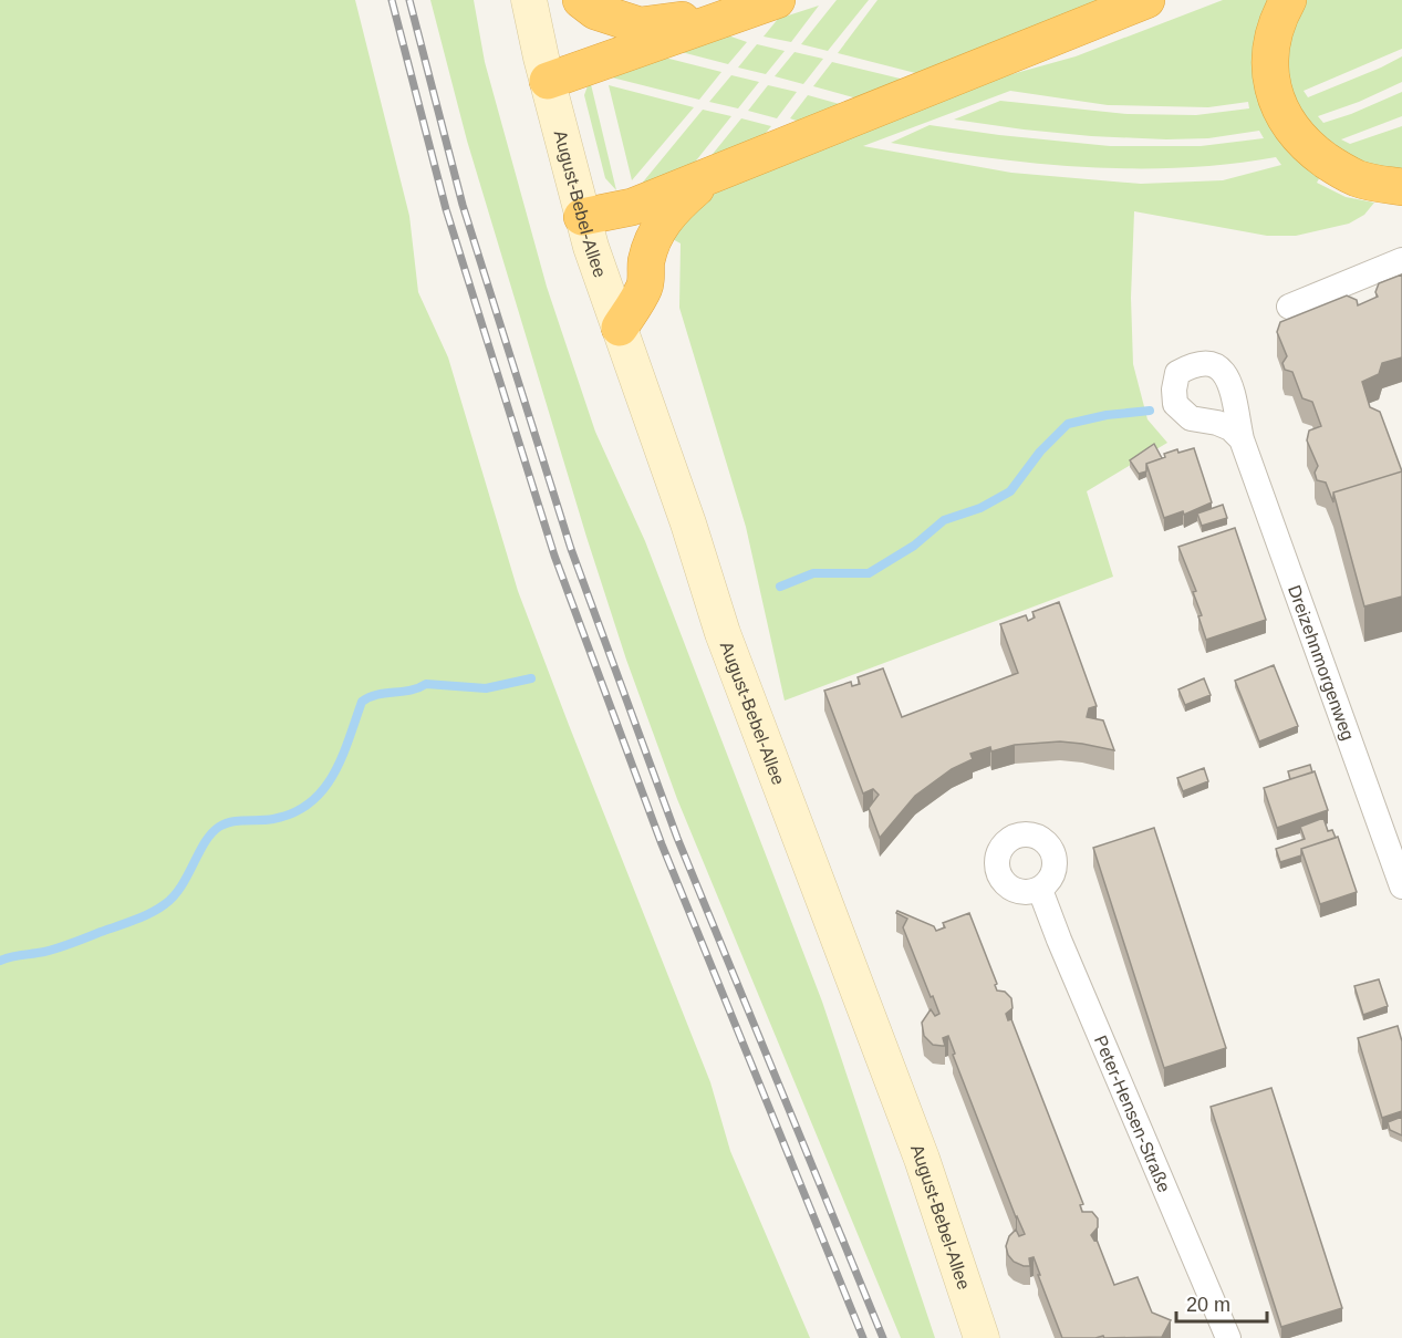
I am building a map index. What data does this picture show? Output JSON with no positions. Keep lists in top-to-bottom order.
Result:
{
  "streets": {
    "main road": ["August-Bebel-Allee"],
    "street": ["Dreizehnmorgenweg", "Peter-Hensen-Straße"]
  },
  "scale_bar": "20 m"
}
